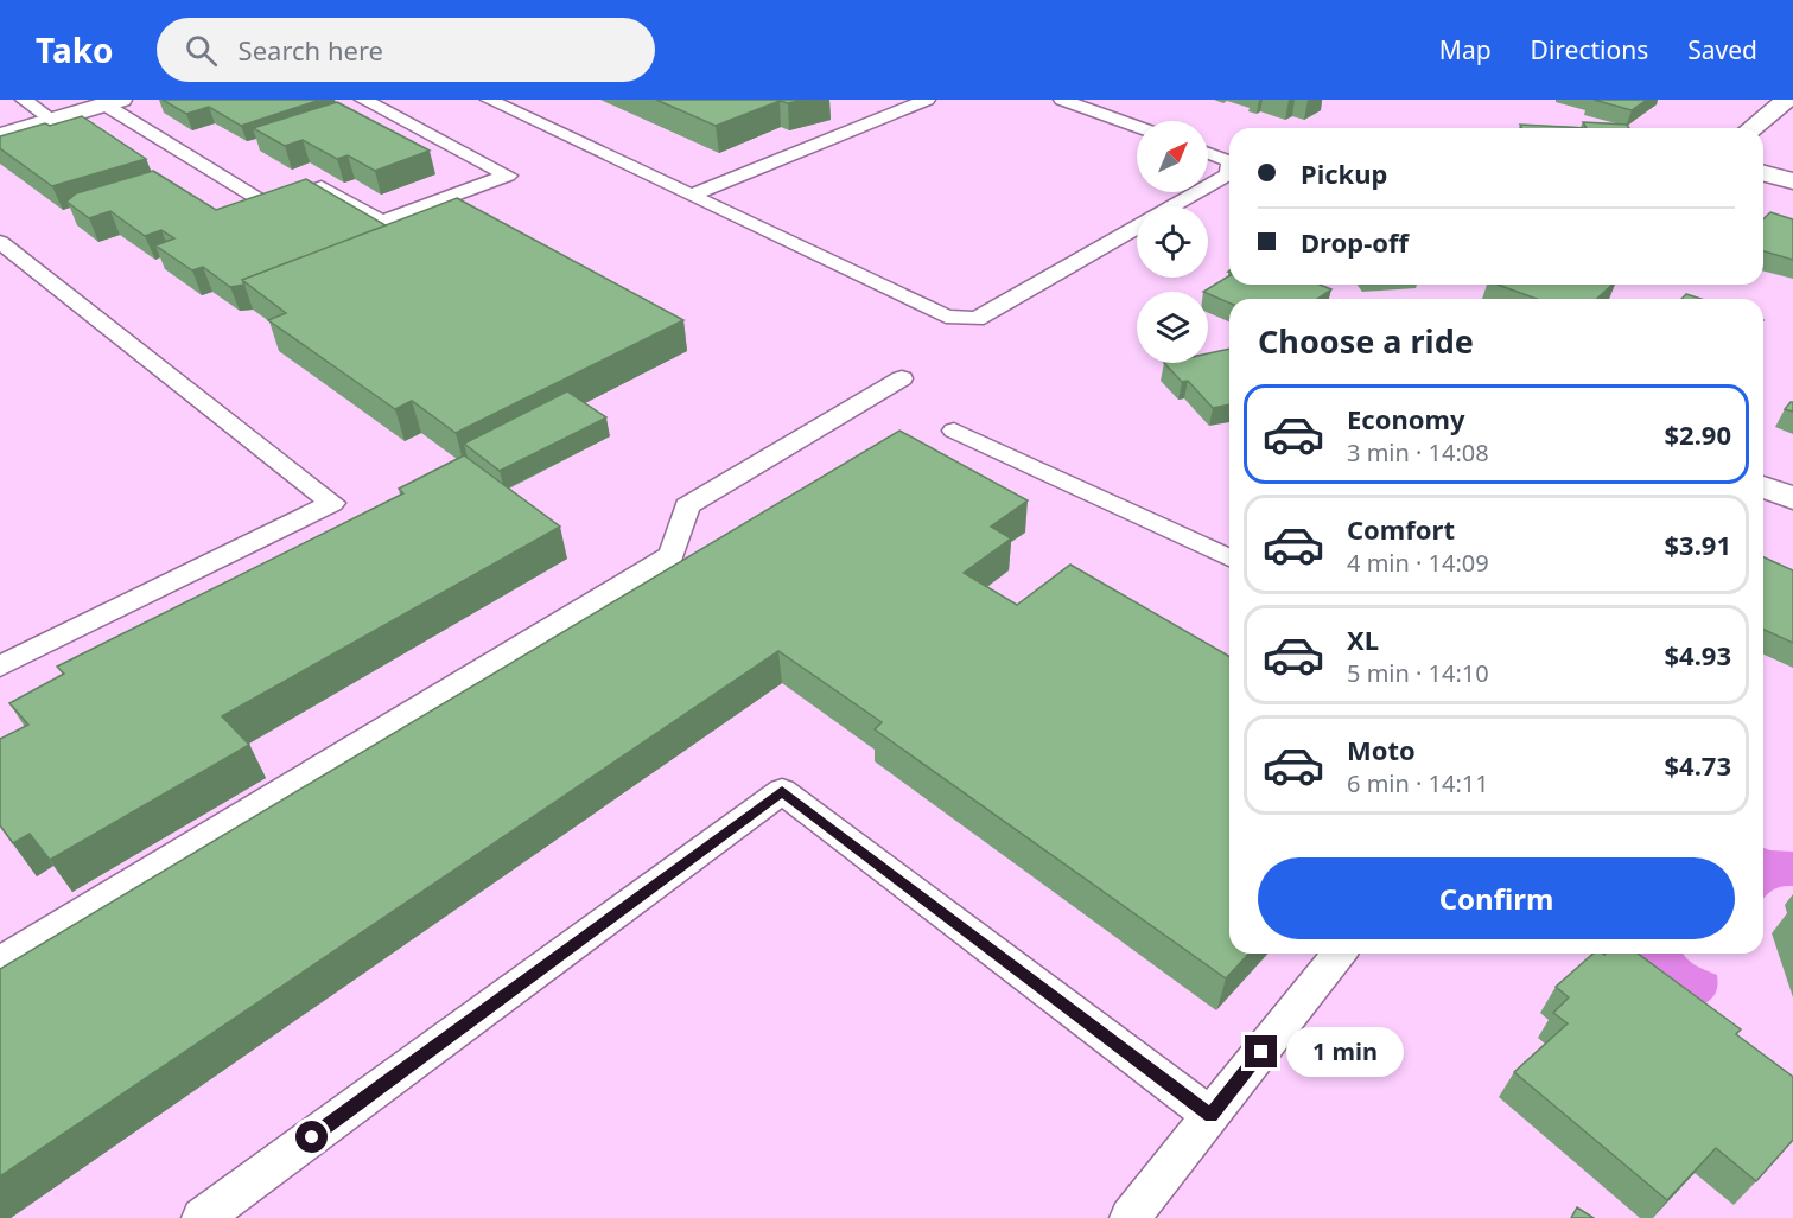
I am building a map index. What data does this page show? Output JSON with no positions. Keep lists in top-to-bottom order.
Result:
{
  "north": "top right",
  "page": {
    "header": "Tako",
    "search": "Search here",
    "nav": ["Map", "Directions", "Saved"],
    "banner": ["Pickup", "Drop-off"],
    "heading": "Choose a ride",
    "list": [
      {
        "name": "Economy",
        "note": "3 min · 14:08",
        "value": "$2.90"
      },
      {
        "name": "Comfort",
        "note": "4 min · 14:09",
        "value": "$3.91"
      },
      {
        "name": "XL",
        "note": "5 min · 14:10",
        "value": "$4.93"
      },
      {
        "name": "Moto",
        "note": "6 min · 14:11",
        "value": "$4.73"
      }
    ],
    "buttons": "Confirm",
    "bubble": "1 min"
  }
}
